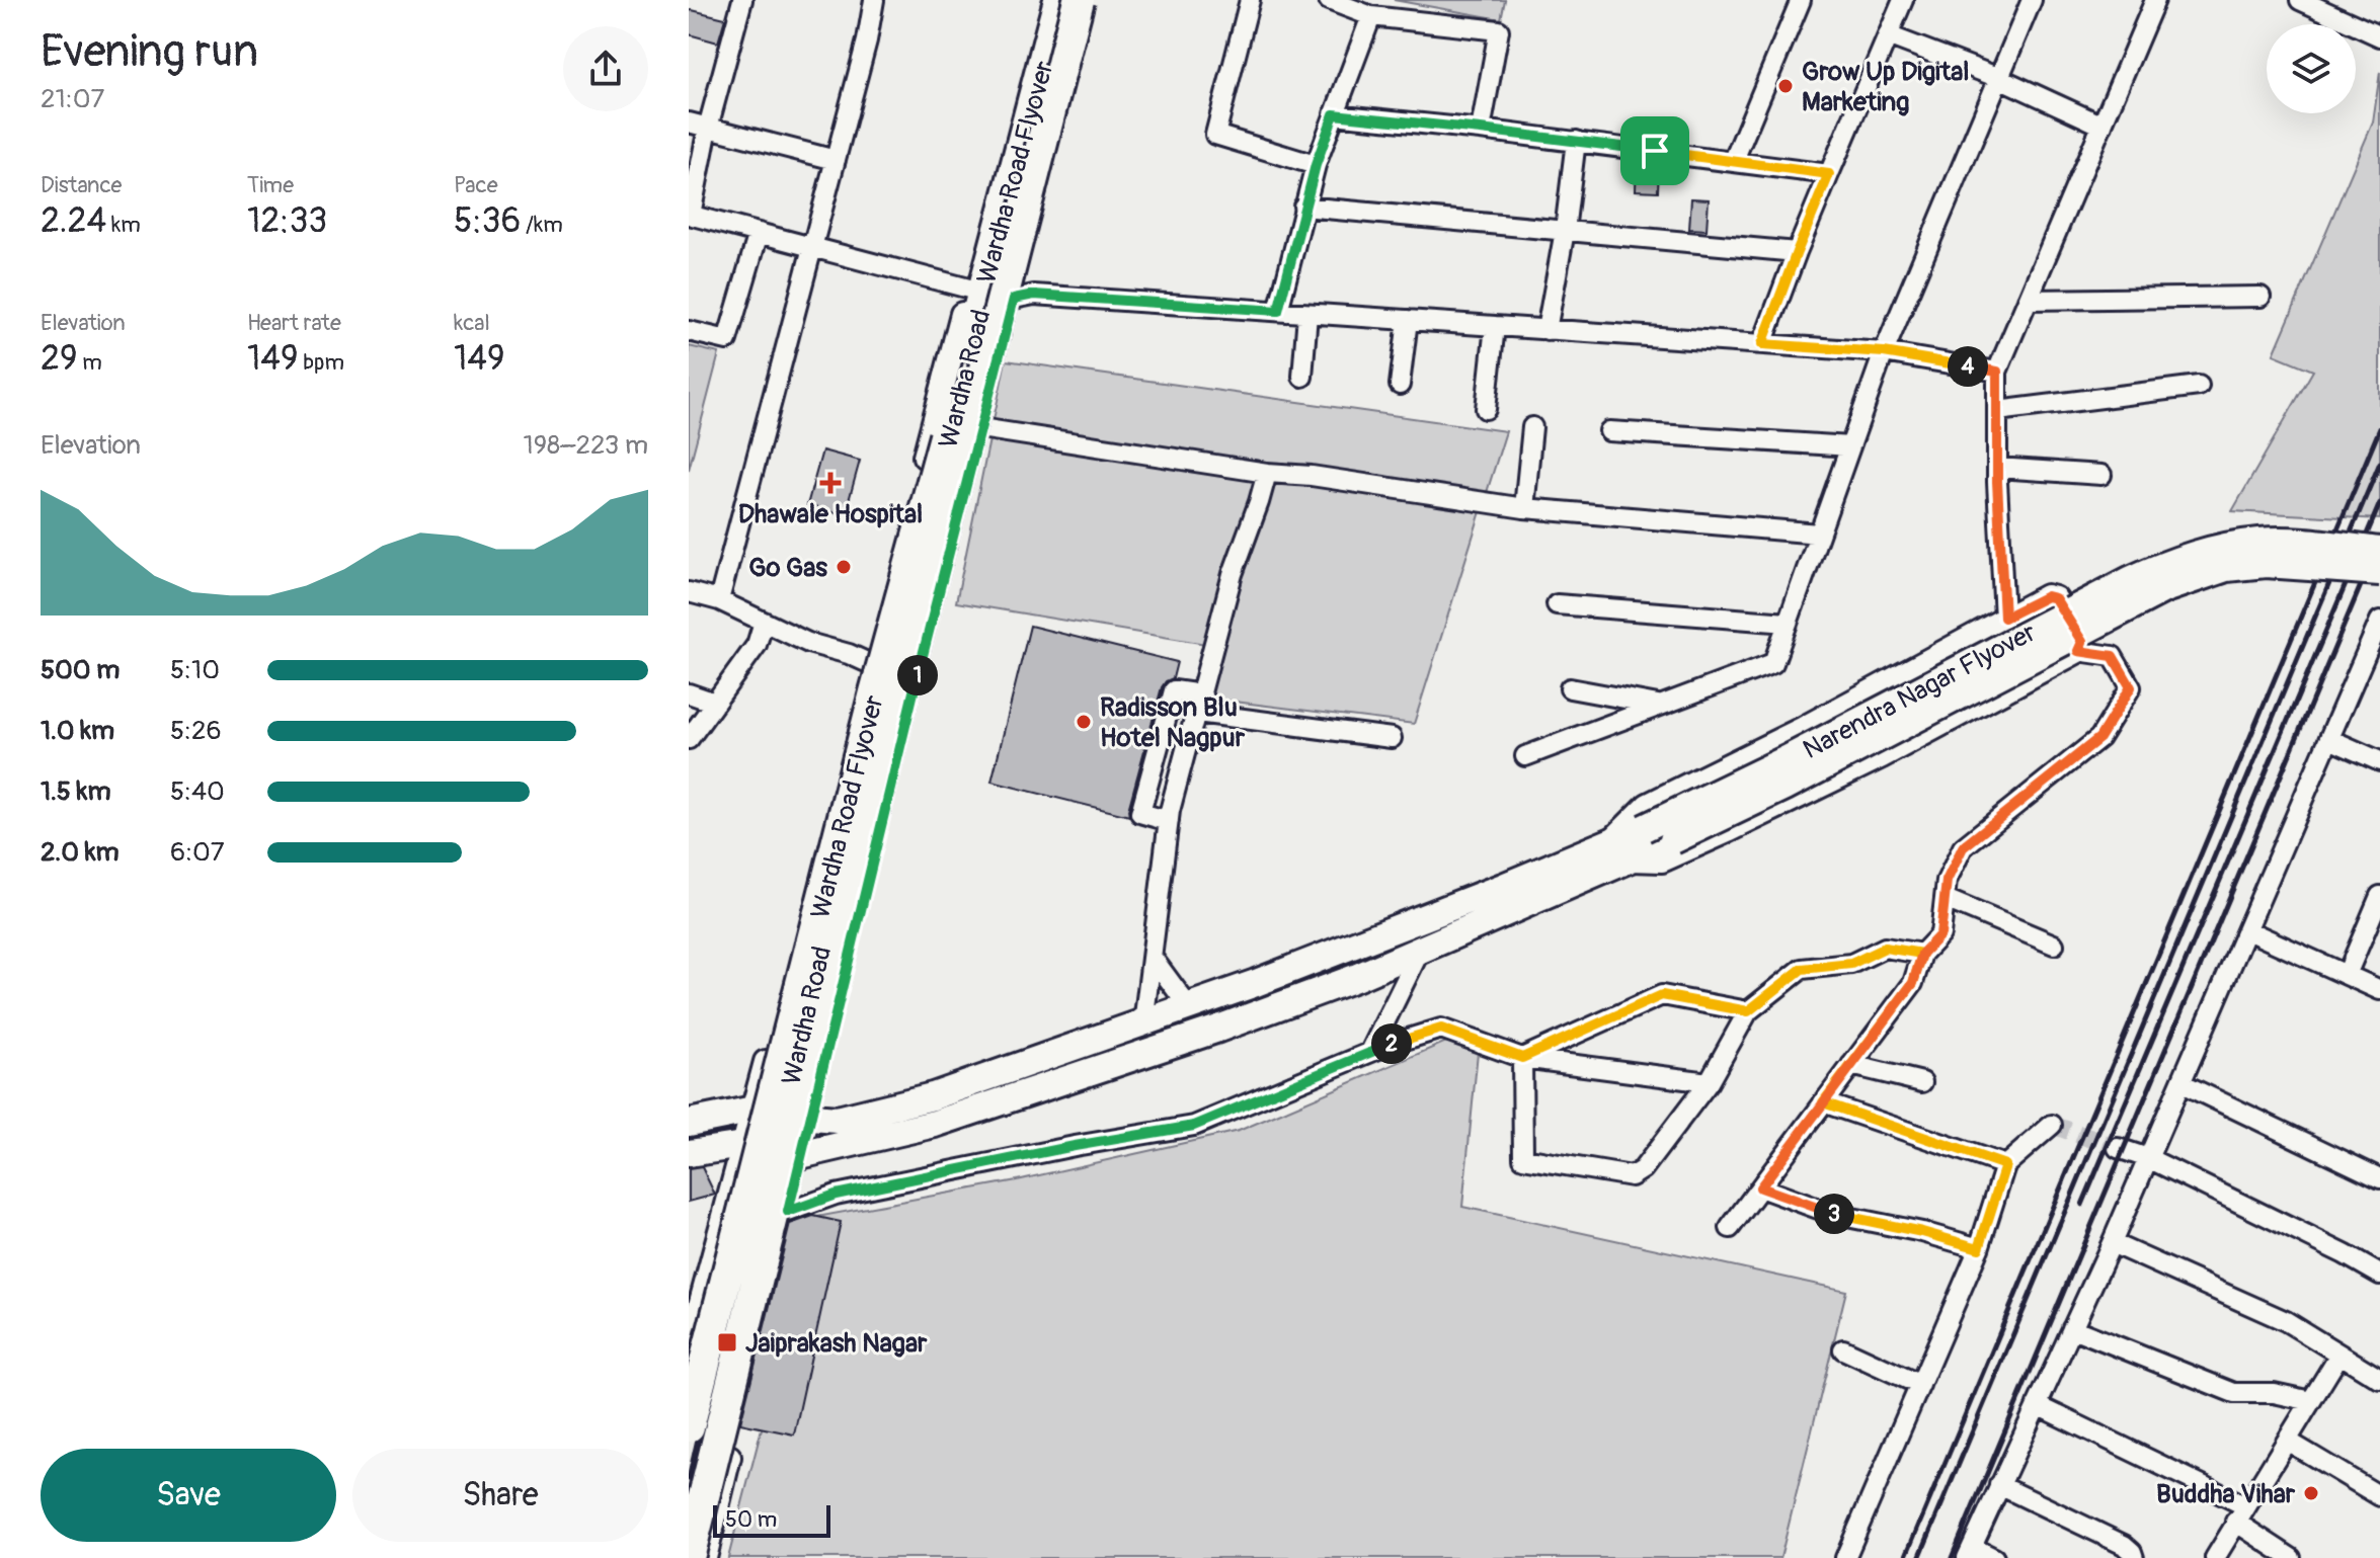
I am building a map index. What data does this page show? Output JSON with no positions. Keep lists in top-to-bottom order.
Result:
{
  "streets": {
    "highway": ["Wardha Road Flyover"],
    "main road": ["Narendra Nagar Flyover"],
    "street": ["Wardha Road"]
  },
  "places": {
    "other": [
      "Grow Up Digital Marketing",
      "Go Gas",
      "Radisson Blu Hotel Nagpur",
      "Buddha Vihar"
    ],
    "health": ["Dhawale Hospital"],
    "transit": ["Jaiprakash Nagar"]
  },
  "scale_bar": "50 m",
  "page": {
    "heading": ["Evening run", "21:07"],
    "stats": [
      ["Distance", "2.24 km"],
      ["Time", "12:33"],
      ["Pace", "5:36 /km"],
      ["Elevation", "29 m"],
      ["Heart rate", "149 bpm"],
      ["kcal", "149"]
    ],
    "pins": [
      "4",
      "1",
      "2",
      "3"
    ],
    "chart": ["Elevation", "198–223 m"],
    "list": [
      {
        "name": "500 m",
        "note": "5:10"
      },
      {
        "name": "1.0 km",
        "note": "5:26"
      },
      {
        "name": "1.5 km",
        "note": "5:40"
      },
      {
        "name": "2.0 km",
        "note": "6:07"
      }
    ],
    "buttons": ["Save", "Share"],
    "scale": "50 m"
  }
}
